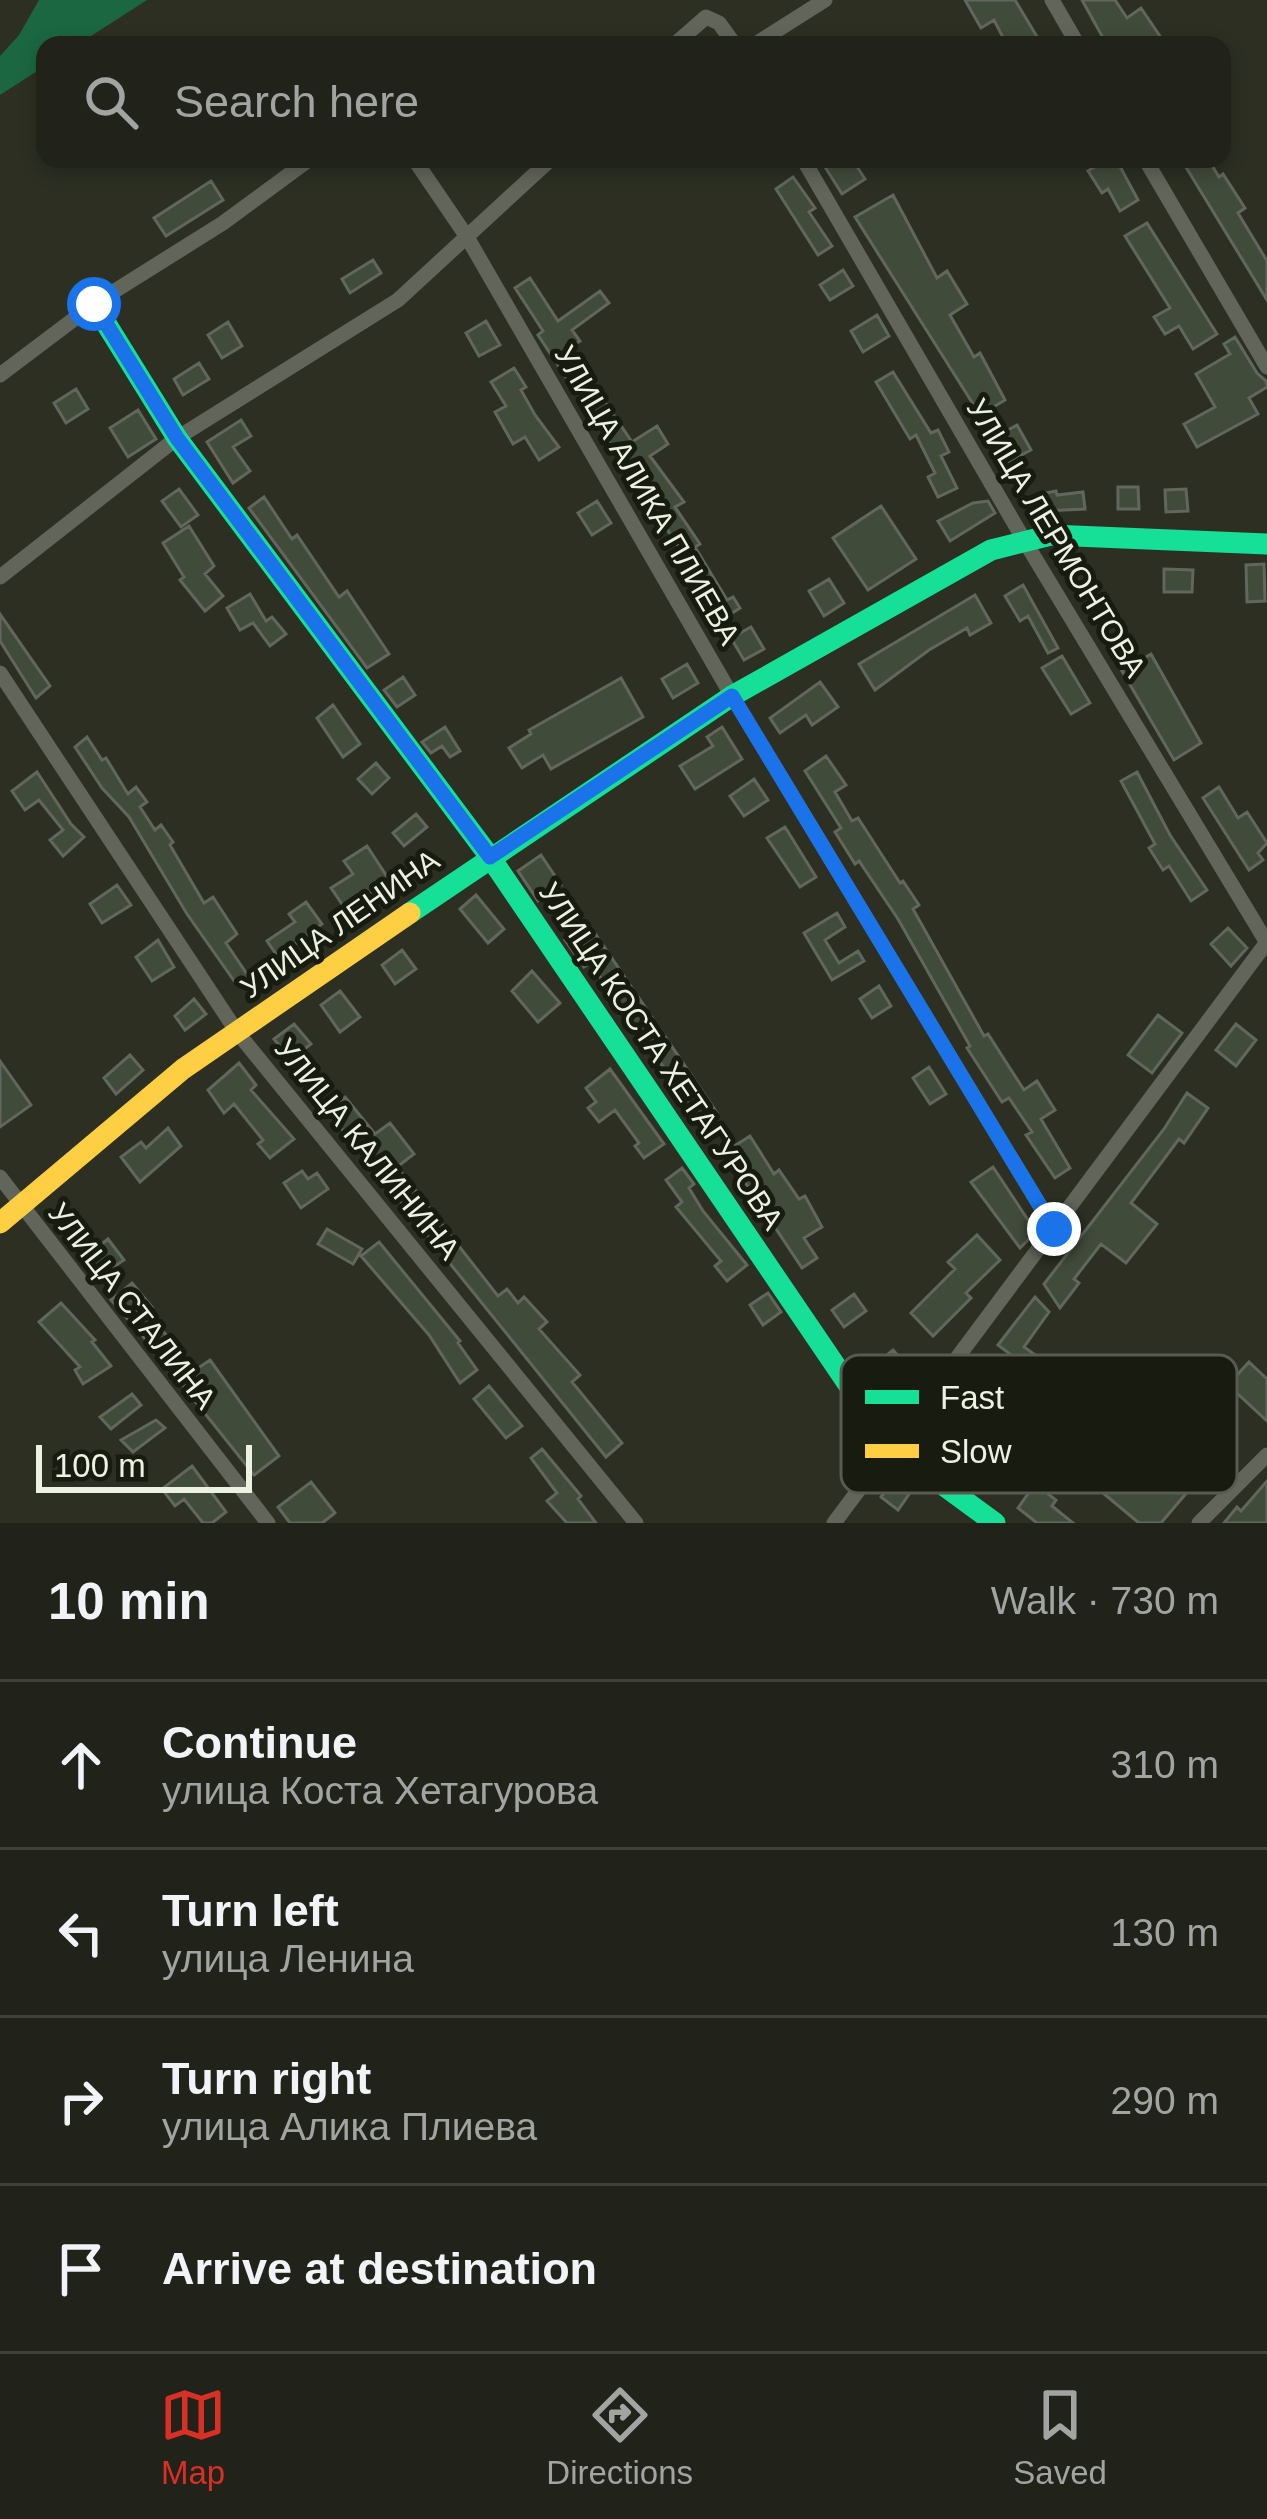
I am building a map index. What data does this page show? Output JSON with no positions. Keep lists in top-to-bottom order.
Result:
{
  "streets": {
    "street": [
      "УЛИЦА АЛИКА ПЛИЕВА",
      "УЛИЦА ЛЕРМОНТОВА",
      "УЛИЦА ЛЕНИНА",
      "УЛИЦА КОСТА ХЕТАГУРОВА",
      "УЛИЦА КАЛИНИНА",
      "УЛИЦА СТАЛИНА"
    ]
  },
  "crossings": [
    ["УЛИЦА АЛИКА ПЛИЕВА", "УЛИЦА ЛЕНИНА"],
    ["УЛИЦА ЛЕРМОНТОВА", "УЛИЦА ЛЕНИНА"],
    ["УЛИЦА ЛЕНИНА", "УЛИЦА КОСТА ХЕТАГУРОВА"],
    ["УЛИЦА ЛЕНИНА", "УЛИЦА КАЛИНИНА"],
    ["УЛИЦА ЛЕНИНА", "УЛИЦА СТАЛИНА"]
  ],
  "legend": ["Fast", "Slow"],
  "scale_bar": "100 m",
  "page": {
    "search": "Search here",
    "scale": "100 m",
    "heading": ["10 min", "Walk · 730 m"],
    "list": [
      ["Continue", "улица Коста Хетагурова", "310 m"],
      ["Turn left", "улица Ленина", "130 m"],
      ["Turn right", "улица Алика Плиева", "290 m"],
      "Arrive at destination"
    ],
    "nav": ["Map", "Directions", "Saved"]
  }
}
